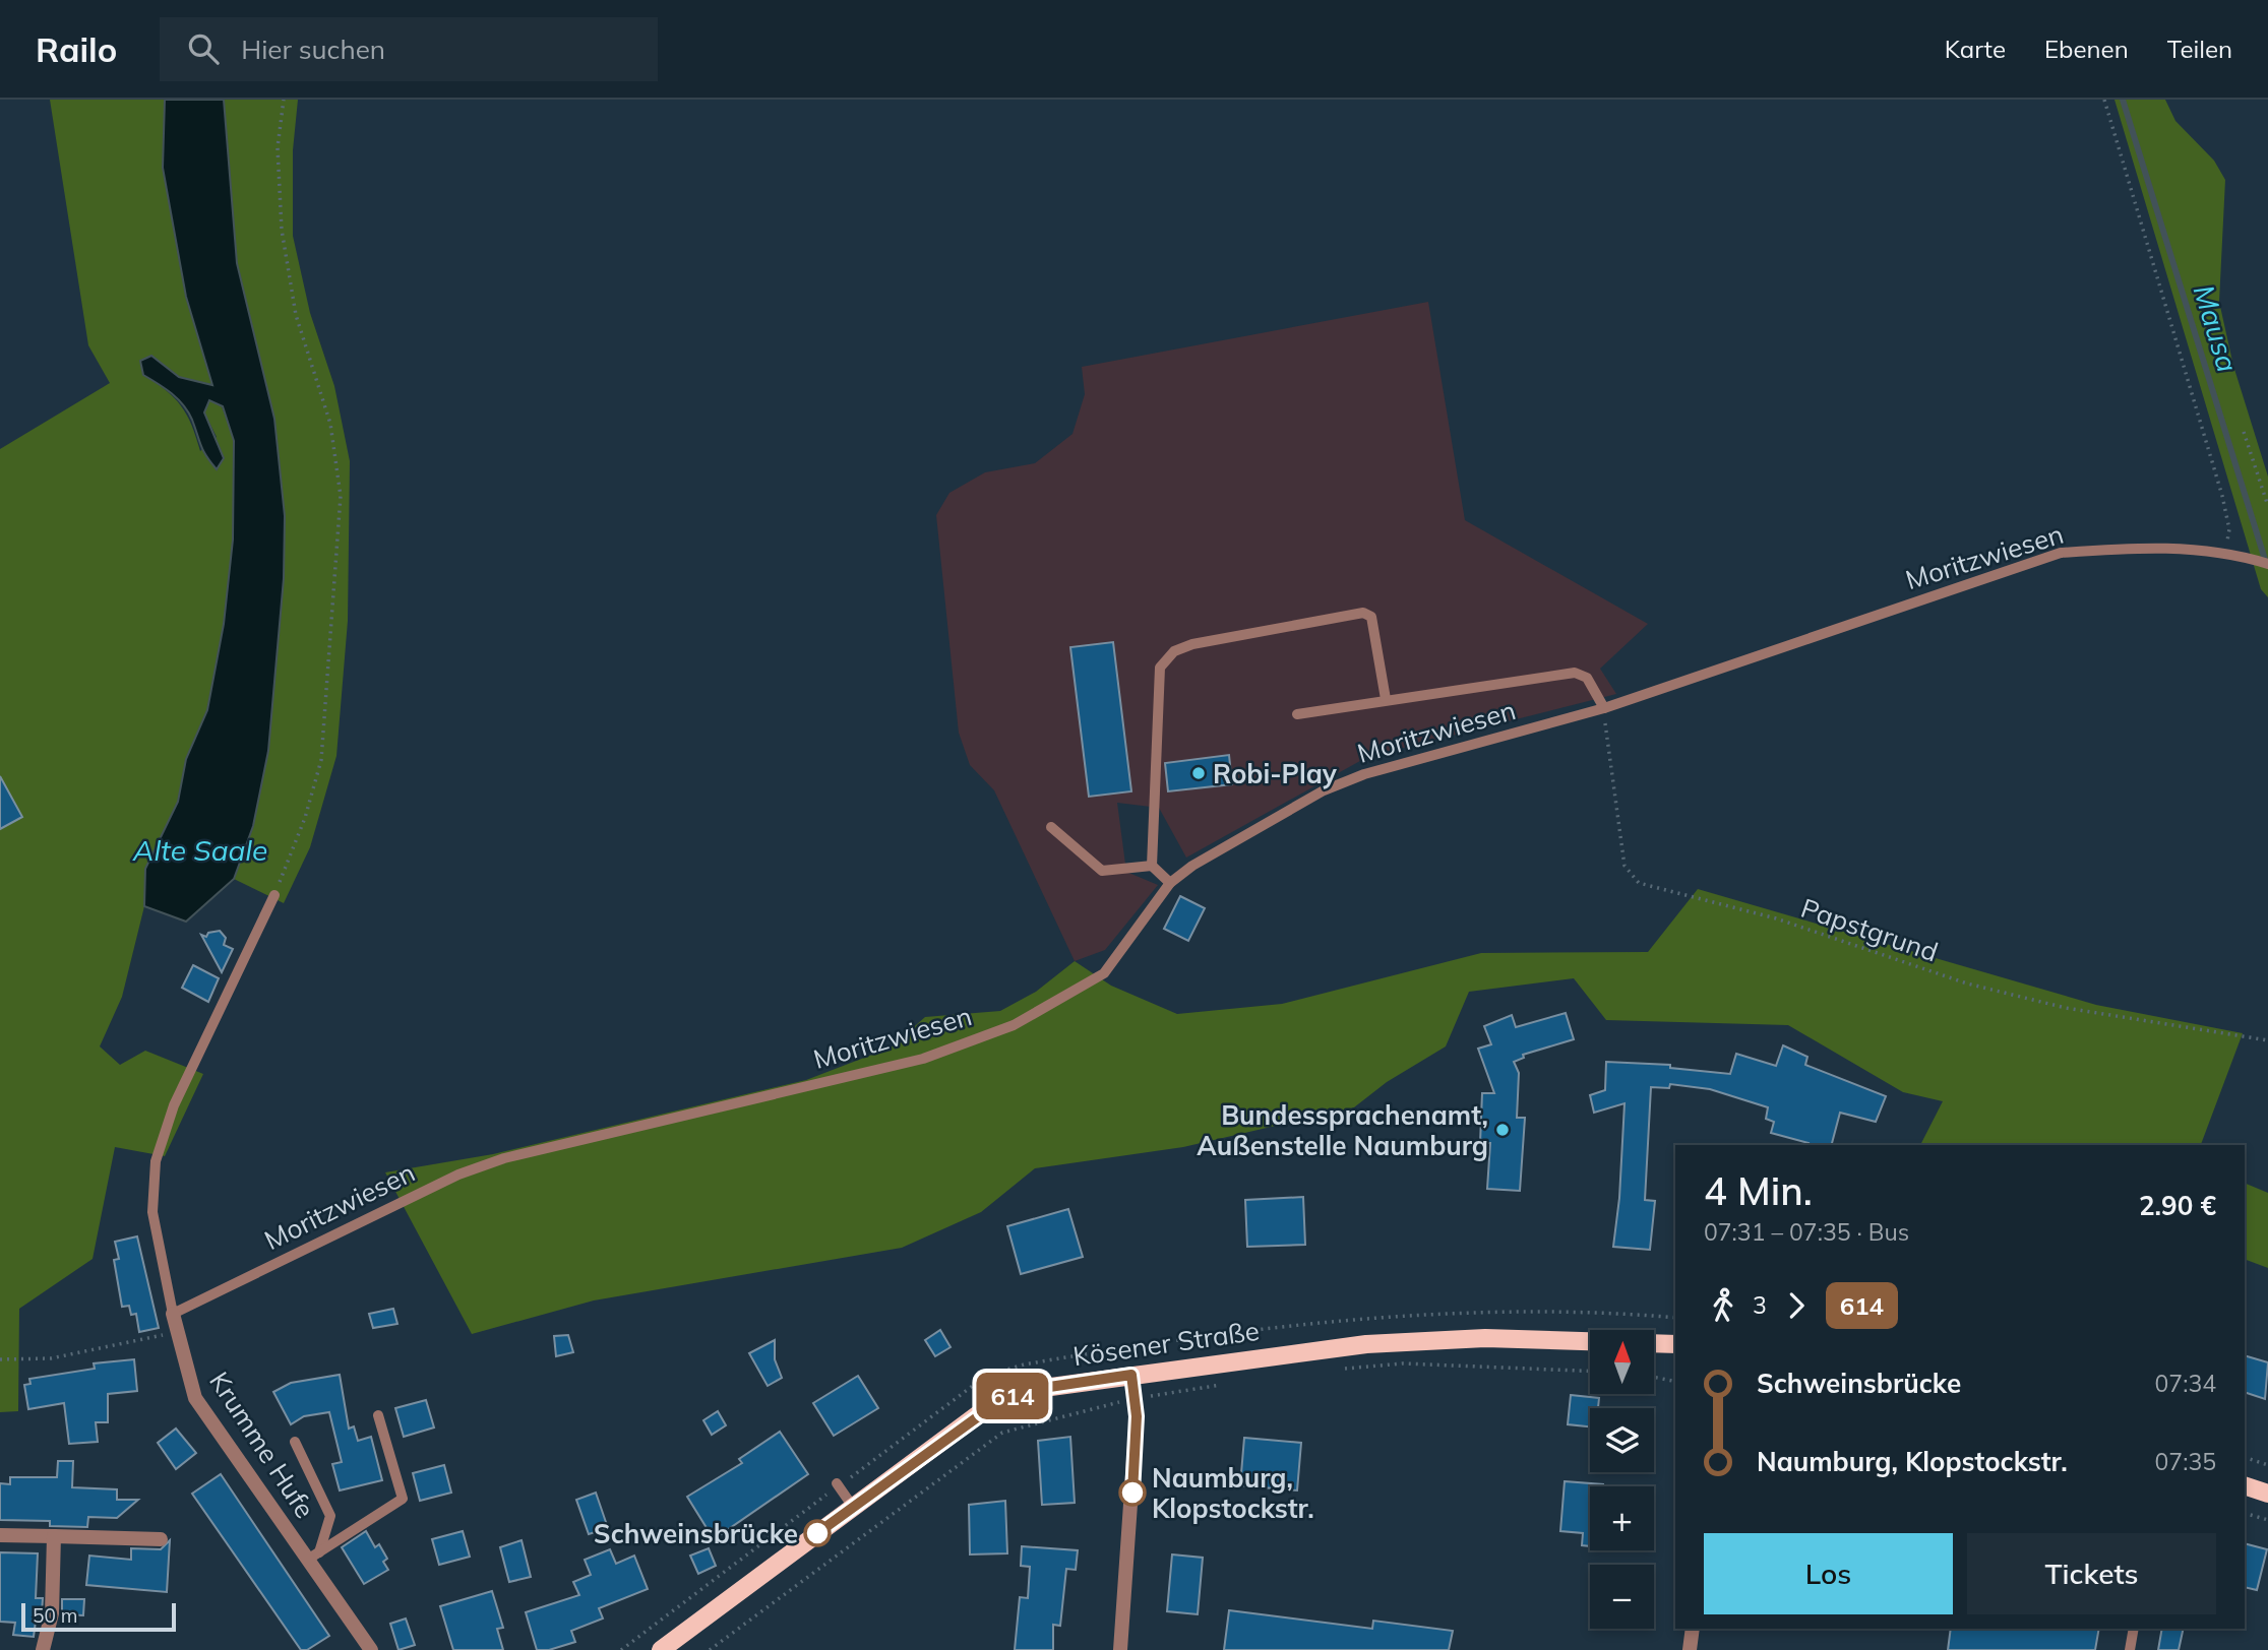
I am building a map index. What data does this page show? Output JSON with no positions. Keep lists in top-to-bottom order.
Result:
{
  "streets": {
    "main road": ["Kösener Straße"],
    "street": ["Krumme Hufe"],
    "lane": ["Moritzwiesen"],
    "path": ["Papstgrund"]
  },
  "crossings": [
    ["Moritzwiesen", "Papstgrund"],
    ["Moritzwiesen", "Krumme Hufe"]
  ],
  "water": ["Mausa", "Alte Saale"],
  "places": [
    "Robi-Play",
    "Bundessprachenamt, Außenstelle Naumburg",
    "Naumburg, Klopstockstr.",
    "Schweinsbrücke"
  ],
  "lines": ["bus line 614"],
  "scale_bar": "50 m",
  "north": "top",
  "page": {
    "header": "Railo",
    "search": "Hier suchen",
    "nav": ["Karte", "Ebenen", "Teilen"],
    "on_map": "614",
    "heading": ["4 Min.", "07:31 – 07:35 · Bus", "2.90 €"],
    "legs": ["3", "614"],
    "map_buttons": ["+", "−"],
    "list": [
      {
        "name": "Schweinsbrücke",
        "value": "07:34"
      },
      {
        "name": "Naumburg, Klopstockstr.",
        "value": "07:35"
      }
    ],
    "buttons": ["Los", "Tickets"],
    "scale": "50 m"
  }
}
